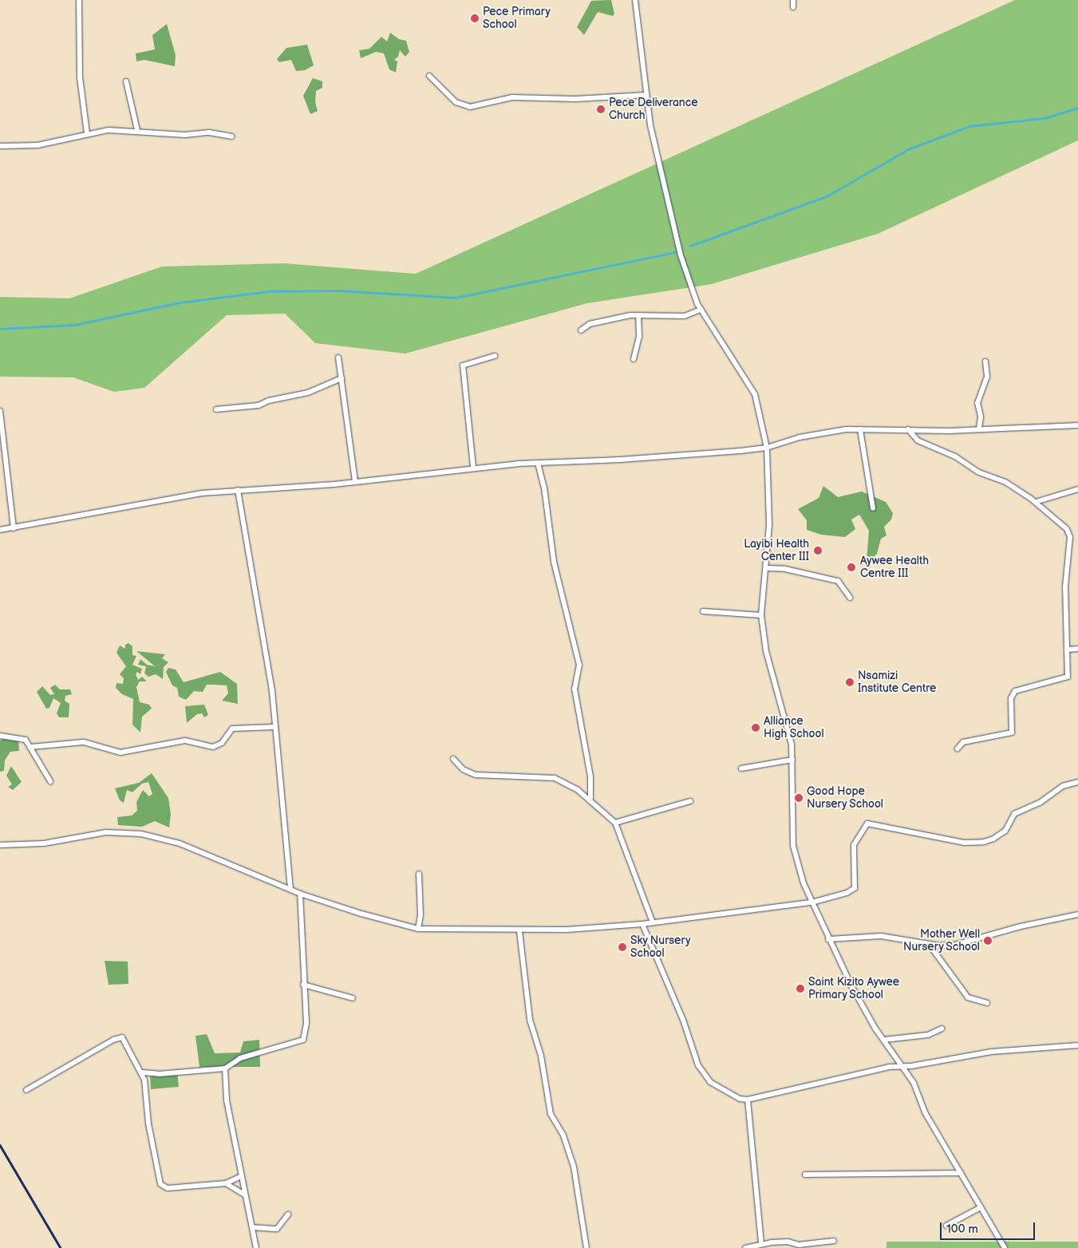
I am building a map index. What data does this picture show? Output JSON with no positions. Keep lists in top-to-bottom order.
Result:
{
  "places": [
    "Pece Primary School",
    "Pece Deliverance Church",
    "Layibi Health Center III",
    "Aywee Health Centre III",
    "Nsamizi Institute Centre",
    "Alliance High School",
    "Good Hope Nursery School",
    "Mother Well Nursery School",
    "Sky Nursery School",
    "Saint Kizito Aywee Primary School"
  ],
  "scale_bar": "100 m"
}
